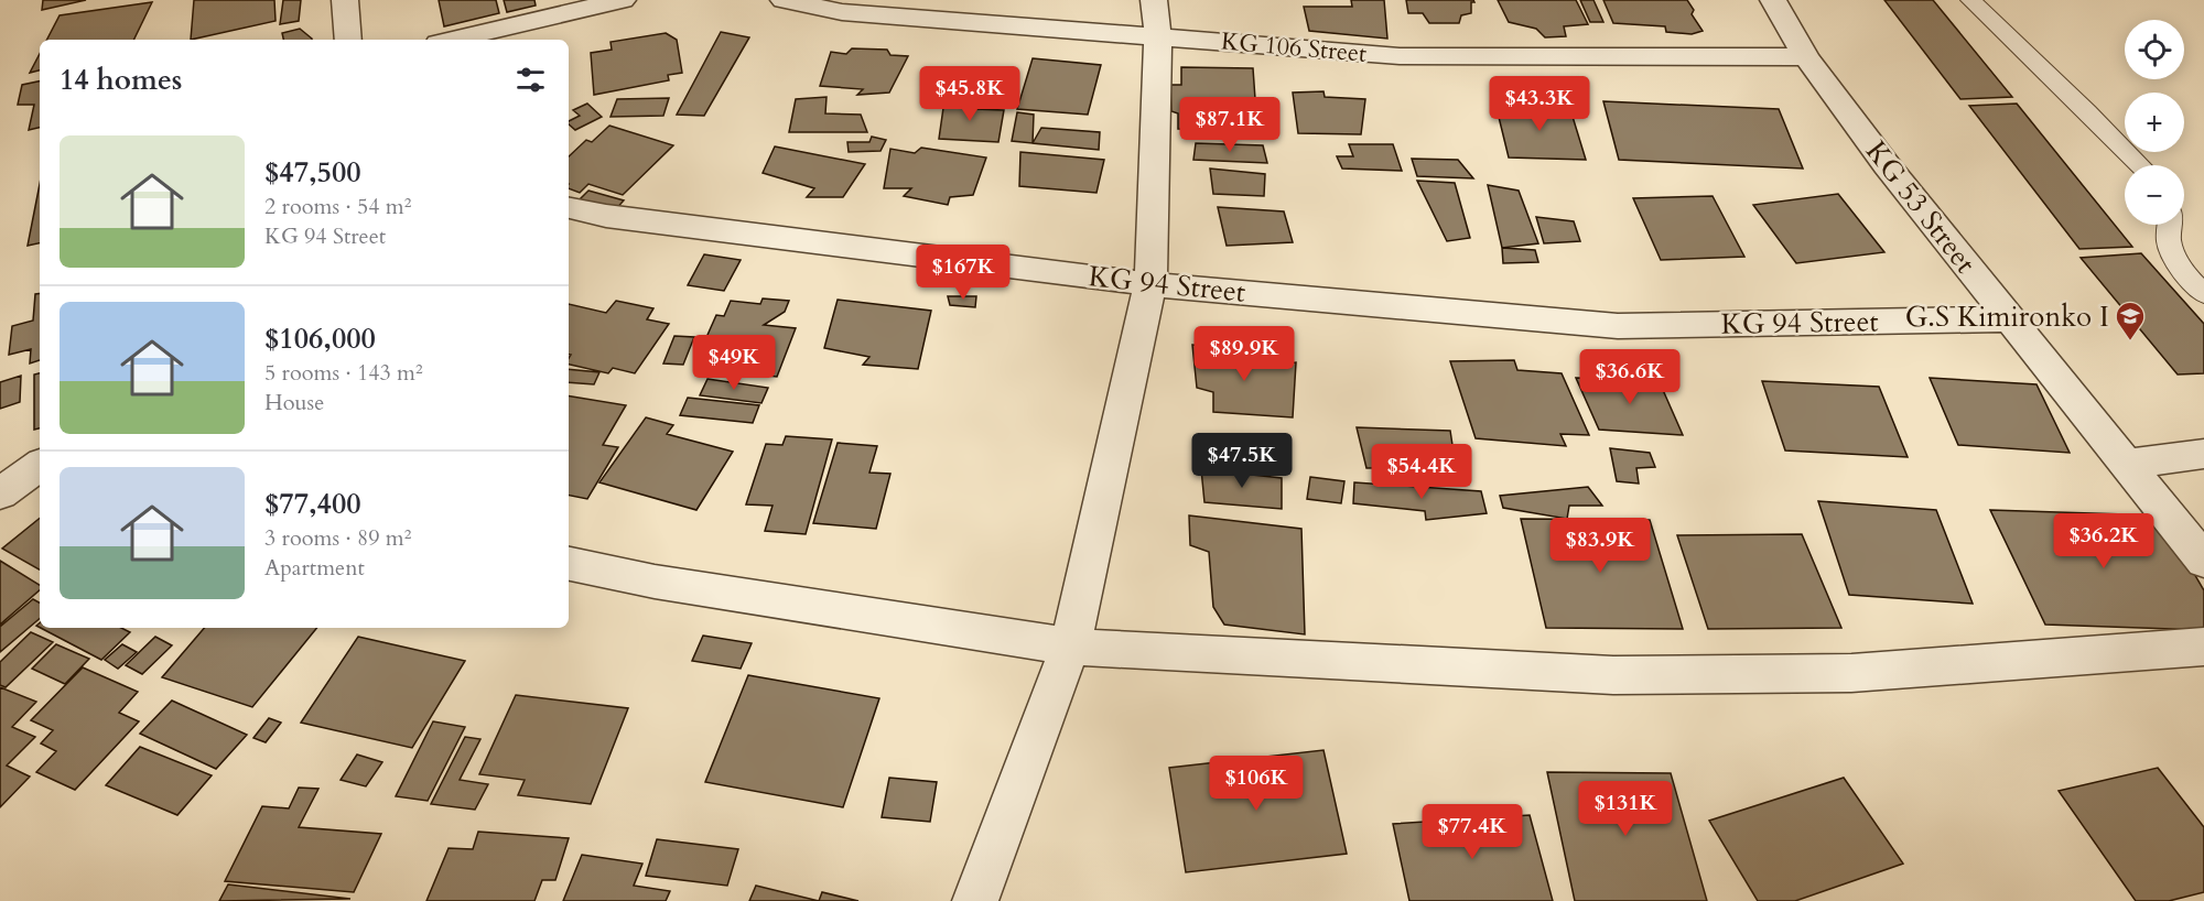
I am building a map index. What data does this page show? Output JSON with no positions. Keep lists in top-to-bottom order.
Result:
{
  "streets": {
    "street": ["KG 106 Street", "KG 53 Street", "KG 94 Street"]
  },
  "crossings": [
    ["KG 106 Street", "KG 53 Street"],
    ["KG 53 Street", "KG 94 Street"]
  ],
  "places": {
    "school or university": ["G.S Kimironko I"]
  },
  "page": {
    "map_buttons": ["+", "−"],
    "heading": "14 homes",
    "price": [
      "$45.8K",
      "$43.3K",
      "$87.1K",
      "$167K",
      "$89.9K",
      "$49K",
      "$36.6K",
      "$47.5K",
      "$54.4K",
      "$36.2K",
      "$83.9K",
      "$106K",
      "$131K",
      "$77.4K"
    ],
    "list": [
      {
        "name": "$47,500",
        "note": "2 rooms · 54 m² · KG 94 Street"
      },
      {
        "name": "$106,000",
        "note": "5 rooms · 143 m² · House"
      },
      {
        "name": "$77,400",
        "note": "3 rooms · 89 m² · Apartment"
      }
    ]
  }
}
